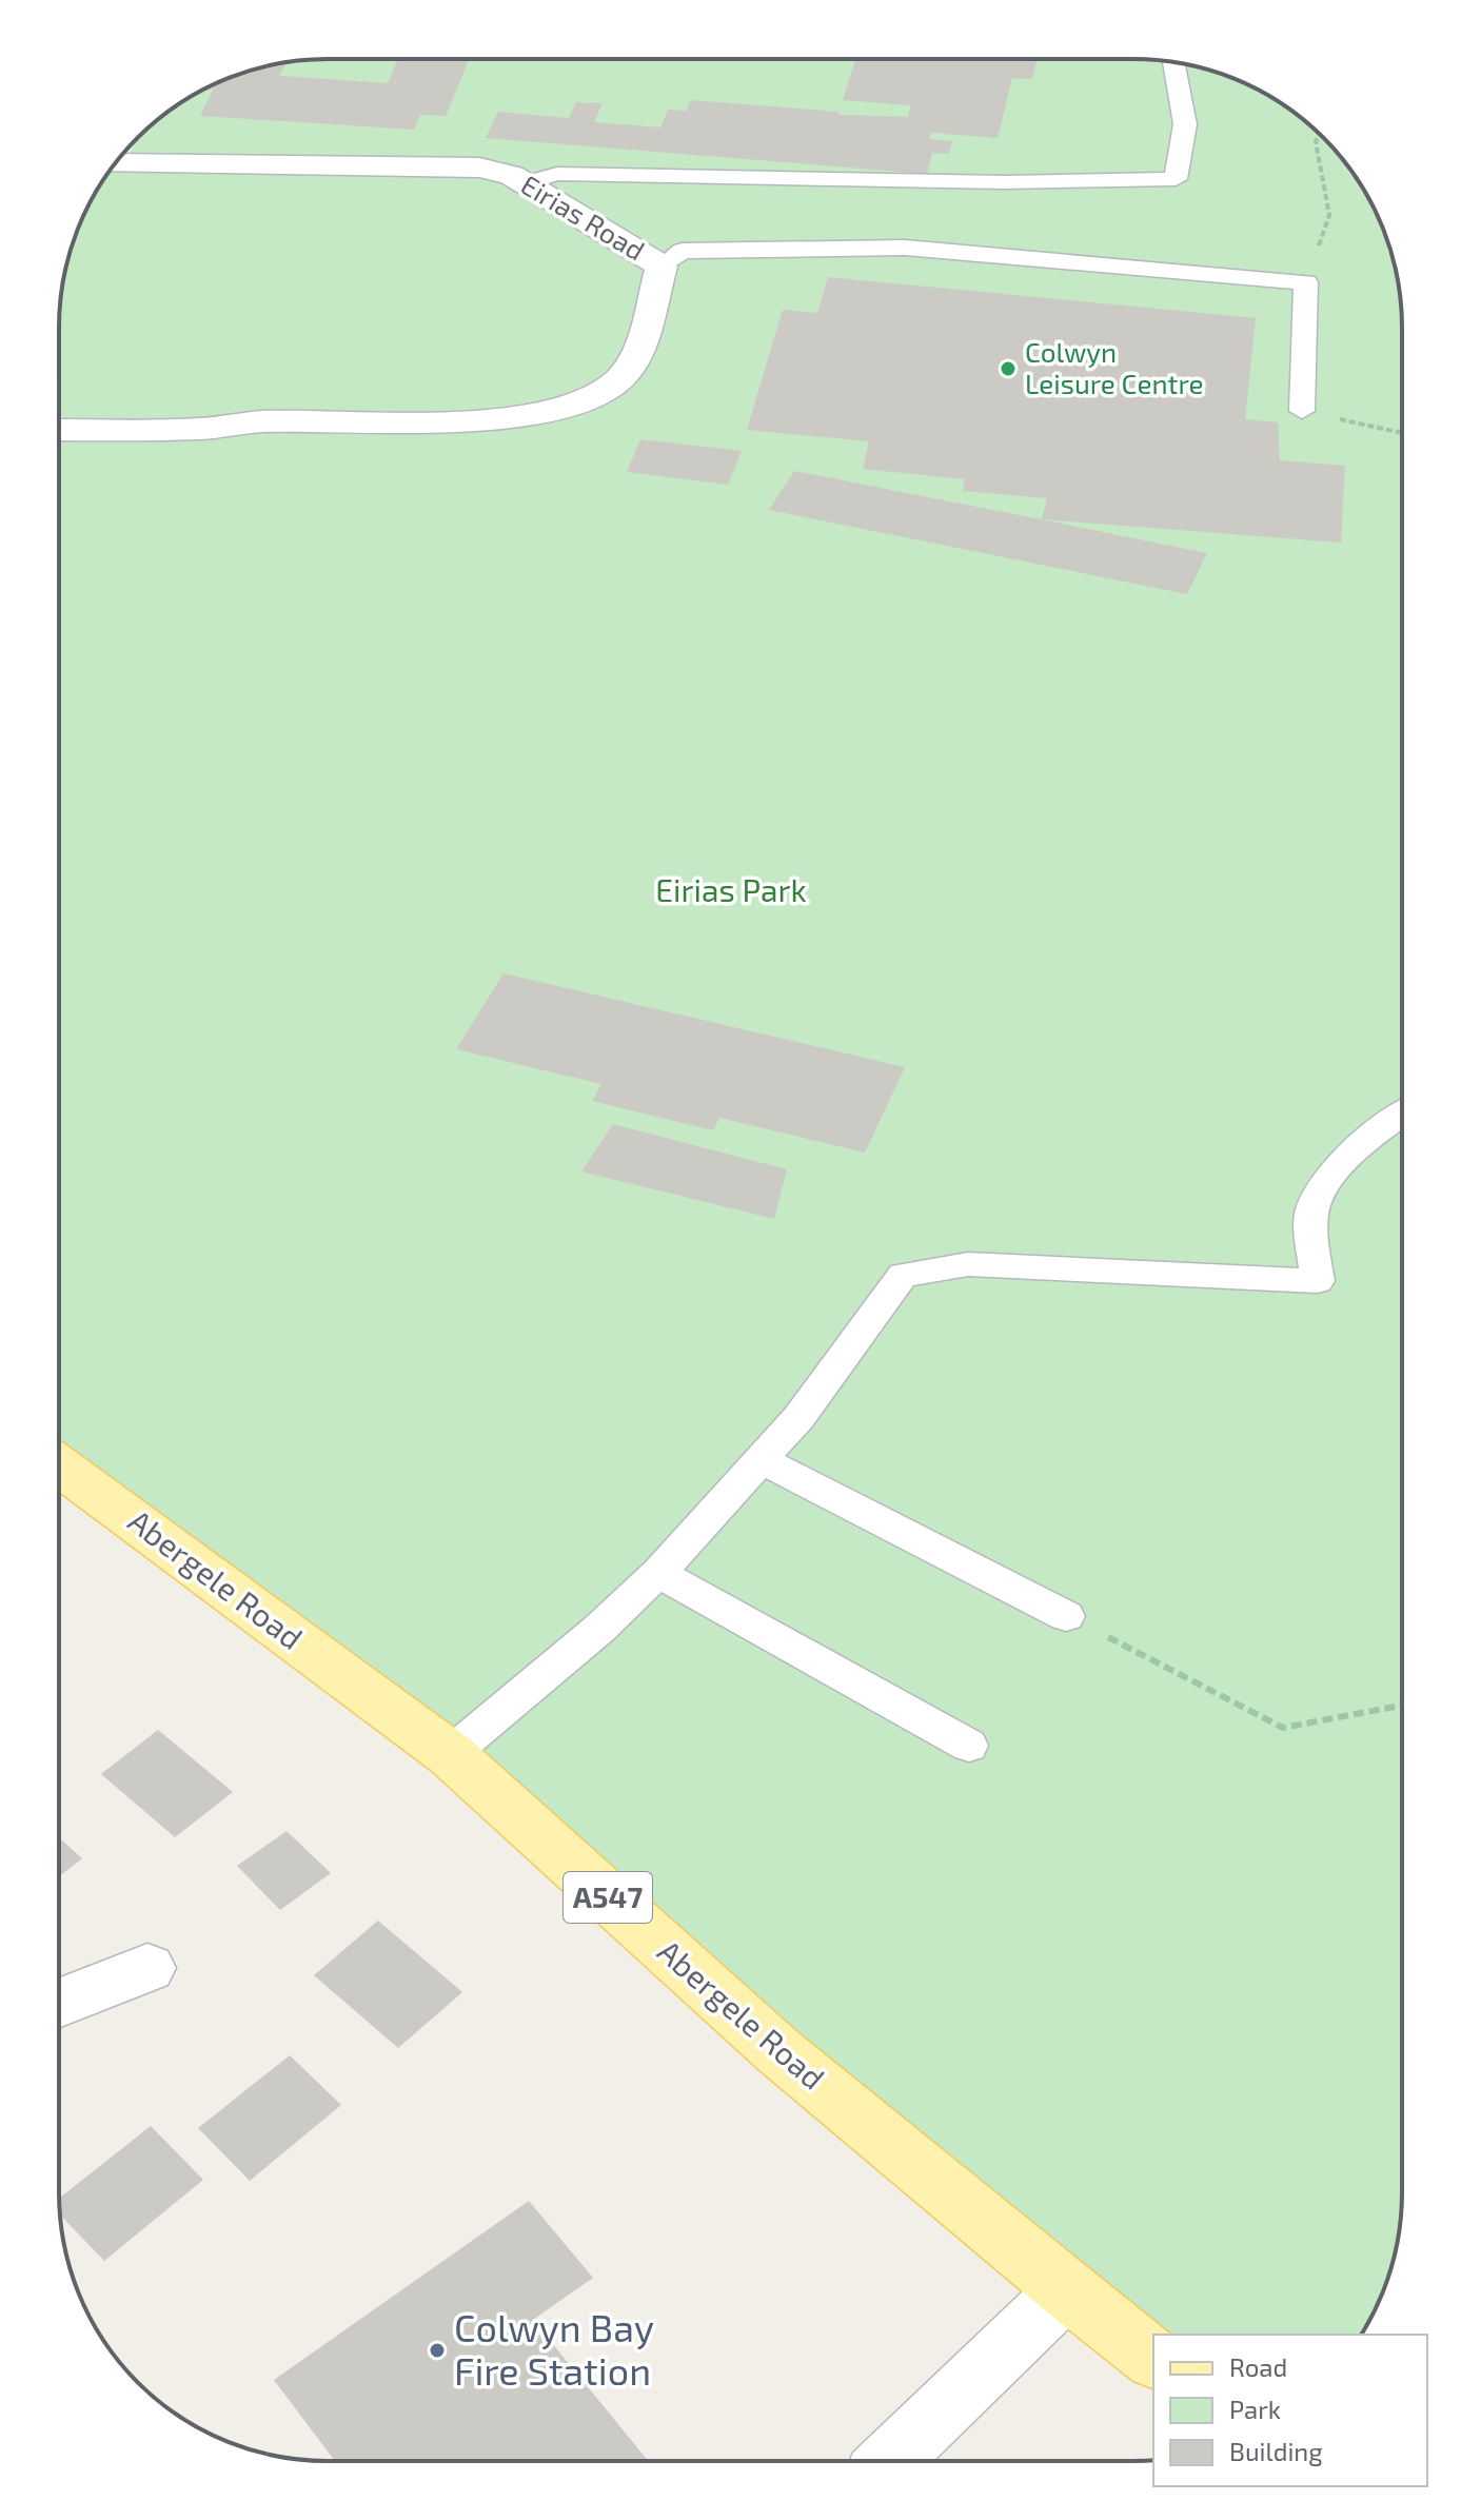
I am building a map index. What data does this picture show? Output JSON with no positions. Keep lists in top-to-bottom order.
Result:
{
  "streets": {
    "main road": ["Abergele Road", "A547"],
    "street": ["Eirias Road"]
  },
  "parks": ["Eirias Park"],
  "places": ["Colwyn Leisure Centre", "Colwyn Bay Fire Station"],
  "legend": ["Road", "Park", "Building"]
}
